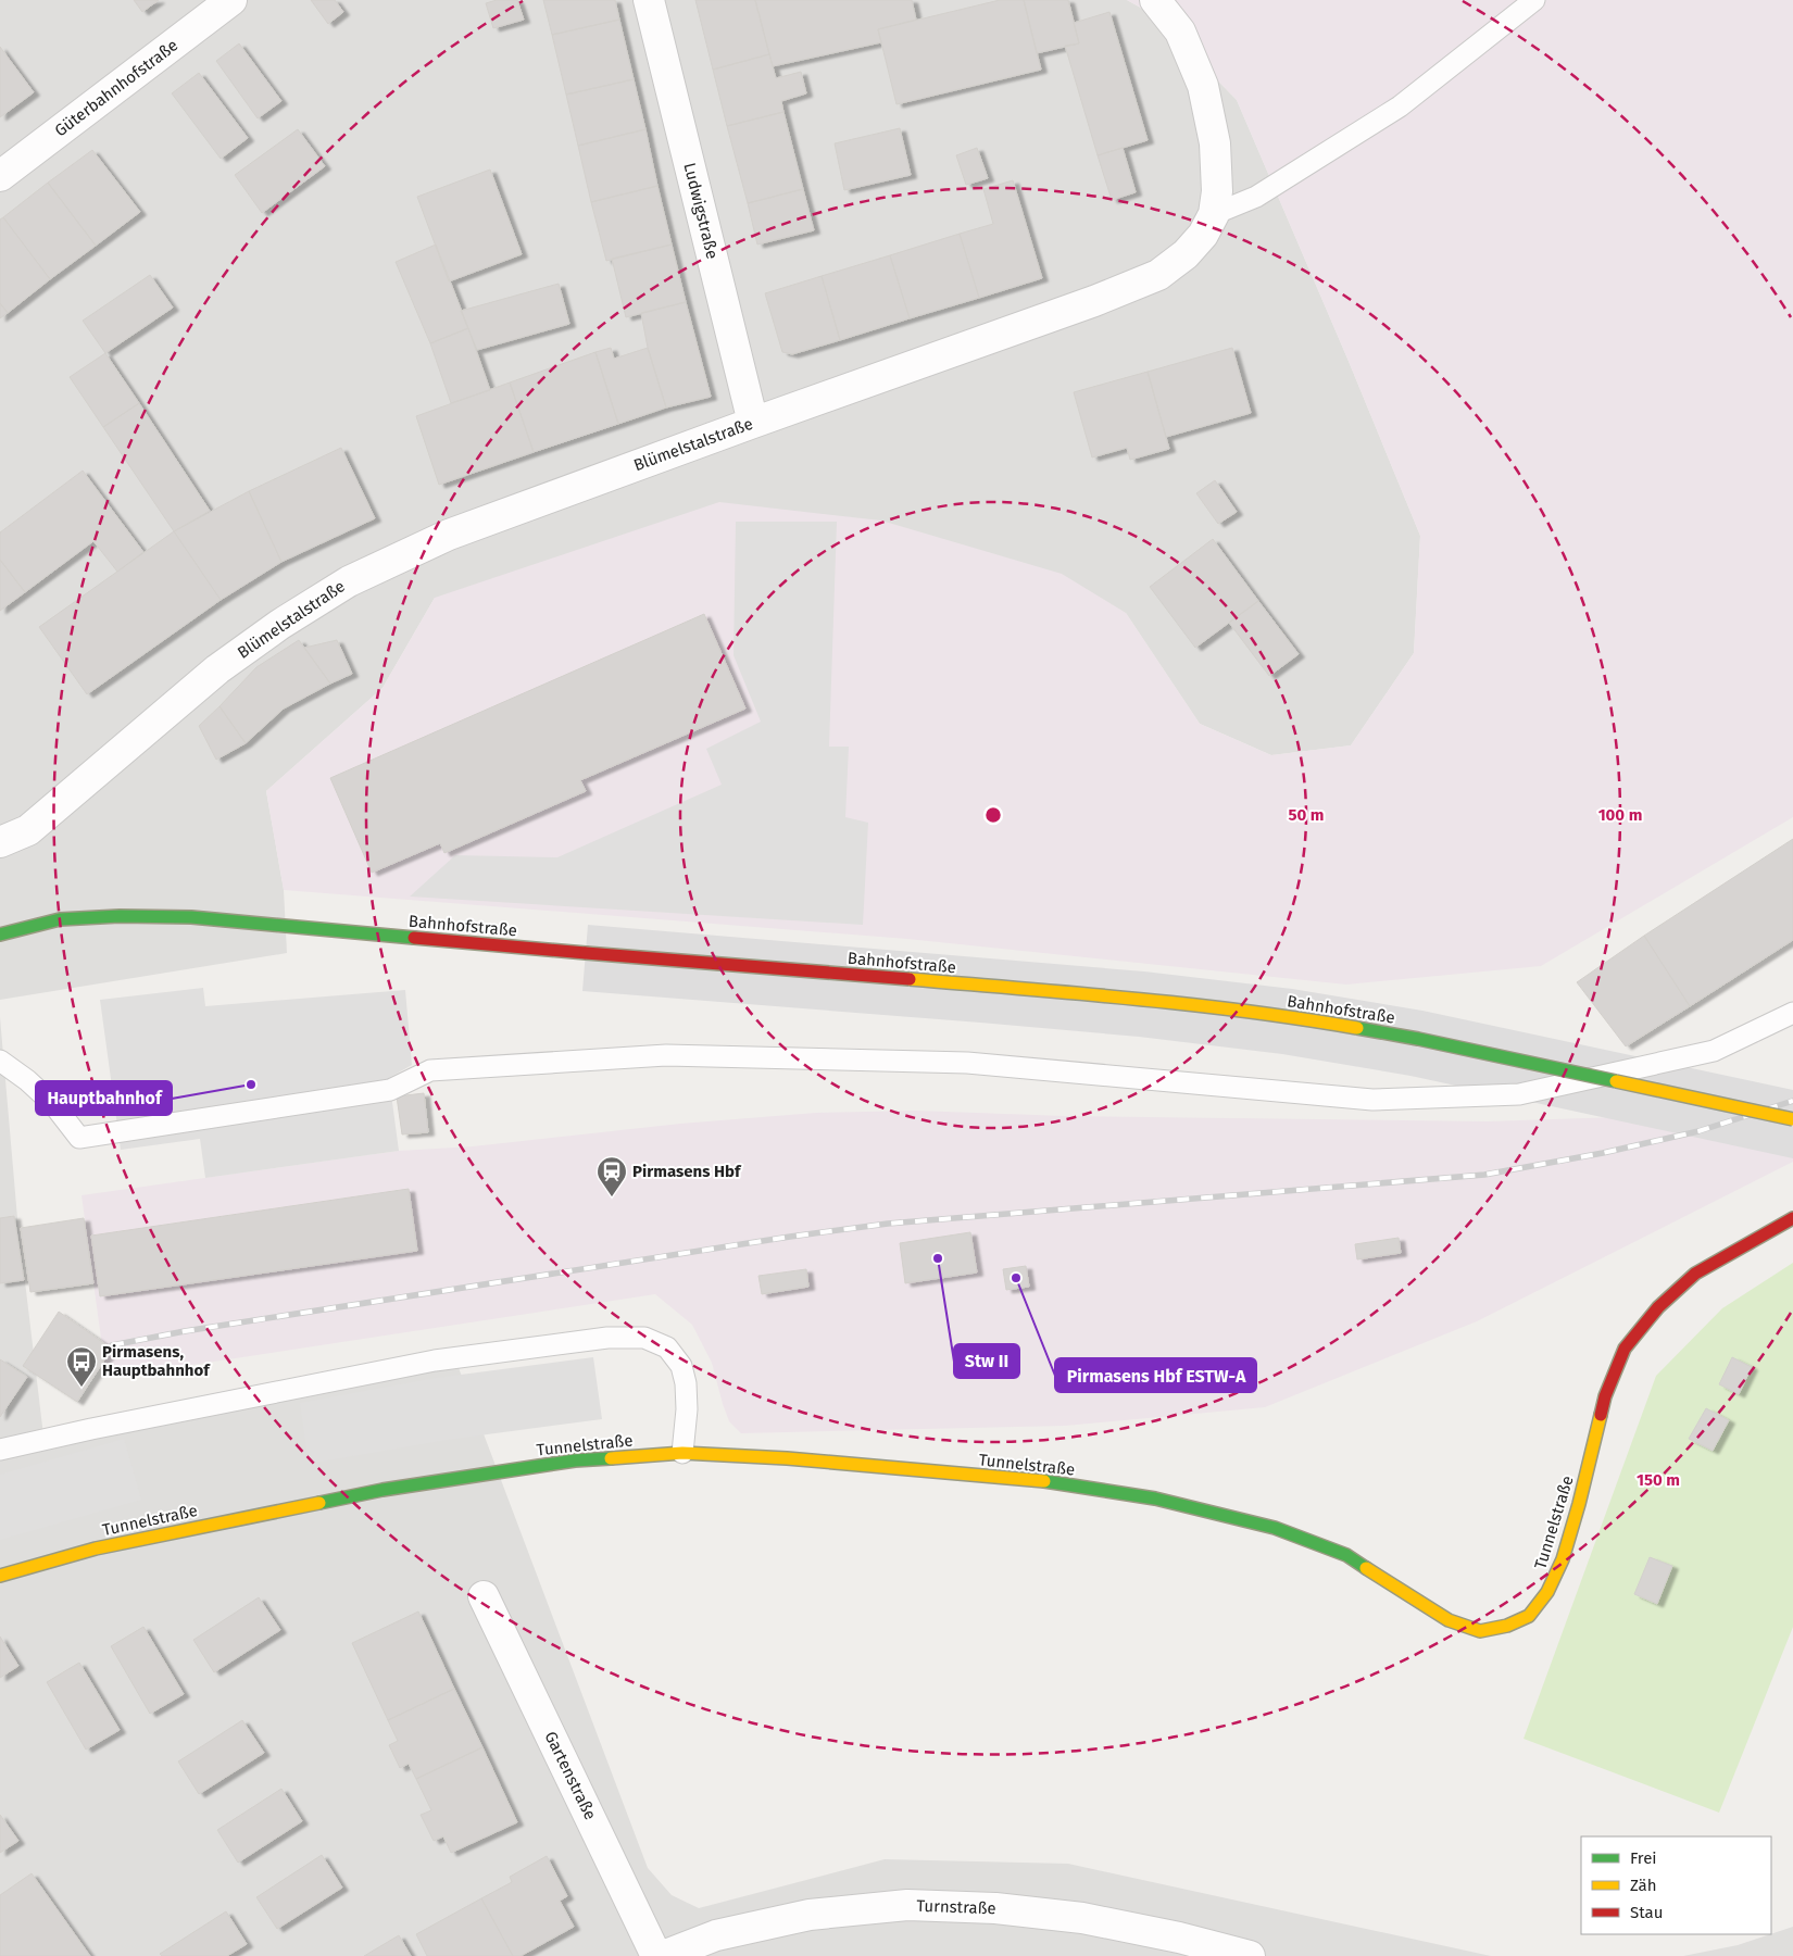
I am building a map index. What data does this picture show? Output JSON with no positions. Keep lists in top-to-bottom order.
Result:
{
  "streets": {
    "street": [
      "Güterbahnhofstraße",
      "Ludwigstraße",
      "Blümelstalstraße",
      "Bahnhofstraße",
      "Tunnelstraße",
      "Gartenstraße",
      "Turnstraße"
    ]
  },
  "crossings": [
    ["Ludwigstraße", "Blümelstalstraße"]
  ],
  "places": {
    "other": ["Hauptbahnhof", "Stw II", "Pirmasens Hbf ESTW-A"],
    "station": ["Pirmasens Hbf"],
    "bus stop": ["Pirmasens, Hauptbahnhof"]
  },
  "legend": ["Frei", "Zäh", "Stau"],
  "rings": ["50 m", "100 m", "150 m"]
}
